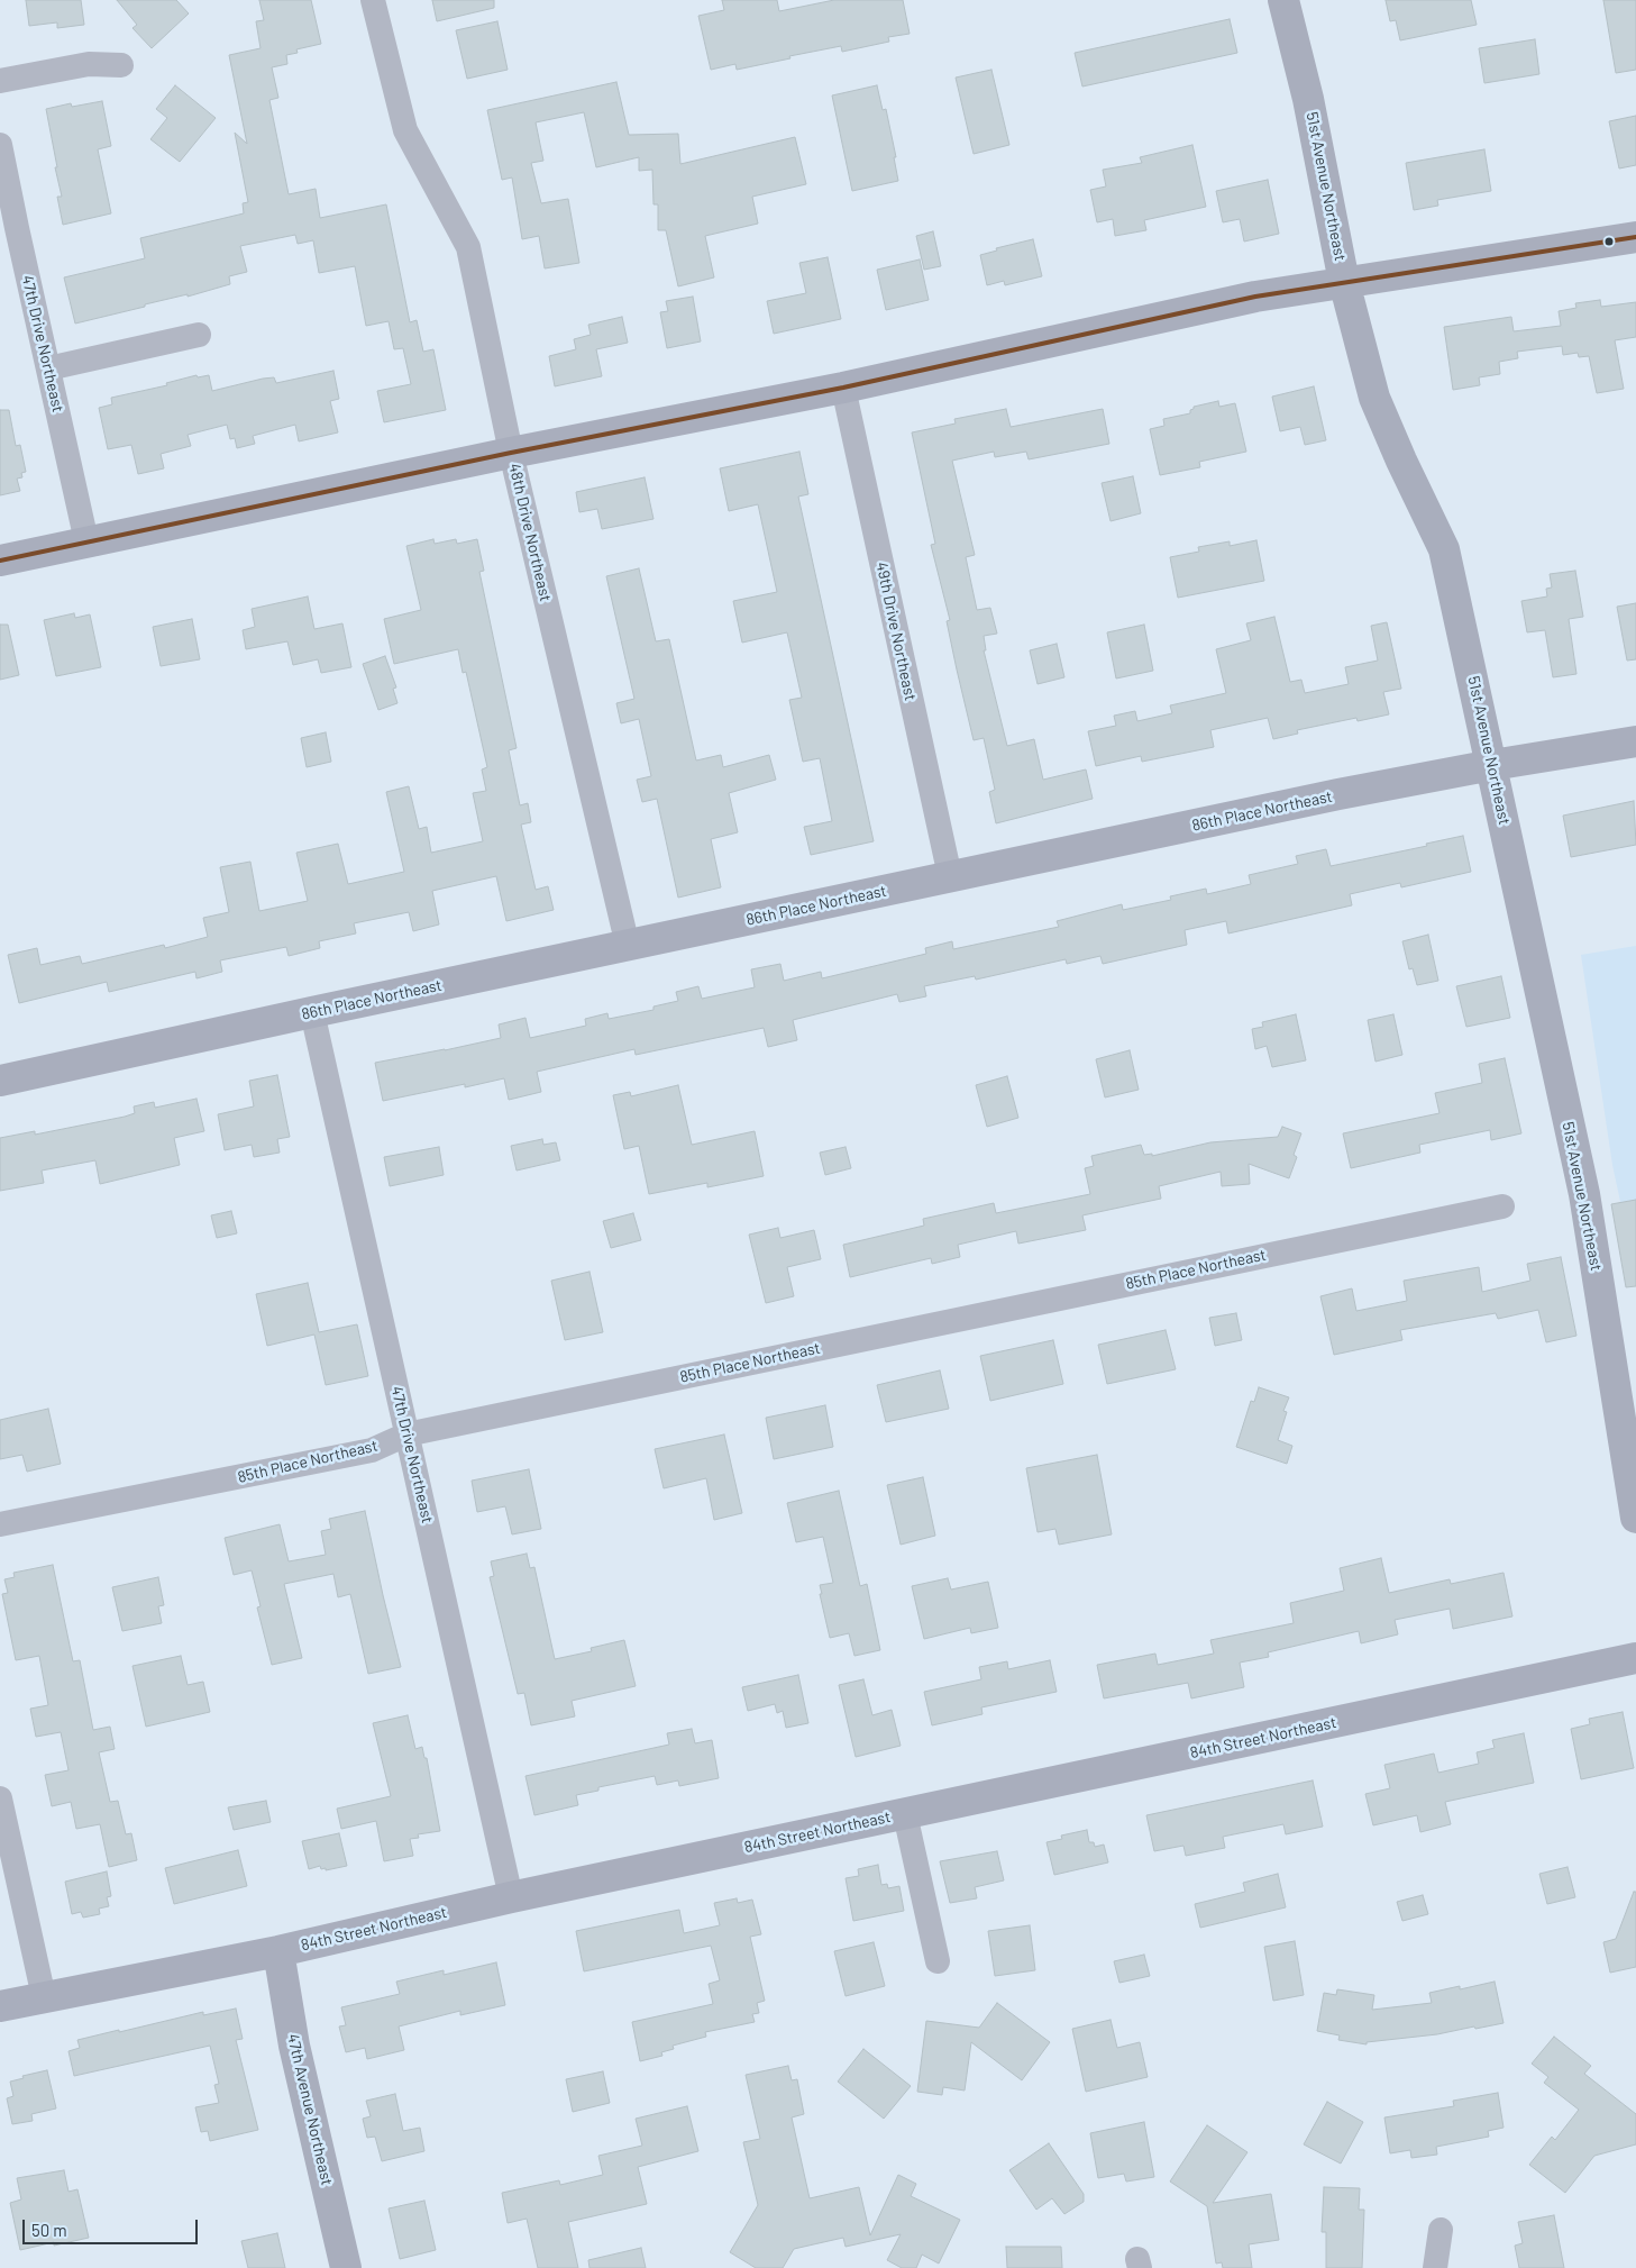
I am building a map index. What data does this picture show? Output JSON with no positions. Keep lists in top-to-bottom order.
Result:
{
  "streets": {
    "street": [
      "51st Avenue Northeast",
      "47th Drive Northeast",
      "48th Drive Northeast",
      "49th Drive Northeast",
      "86th Place Northeast",
      "85th Place Northeast",
      "84th Street Northeast",
      "47th Avenue Northeast"
    ]
  },
  "crossings": [
    ["51st Avenue Northeast", "86th Place Northeast"],
    ["47th Drive Northeast", "86th Place Northeast"],
    ["47th Drive Northeast", "85th Place Northeast"],
    ["47th Drive Northeast", "84th Street Northeast"],
    ["48th Drive Northeast", "86th Place Northeast"],
    ["49th Drive Northeast", "86th Place Northeast"],
    ["84th Street Northeast", "47th Avenue Northeast"]
  ],
  "scale_bar": "50 m"
}
